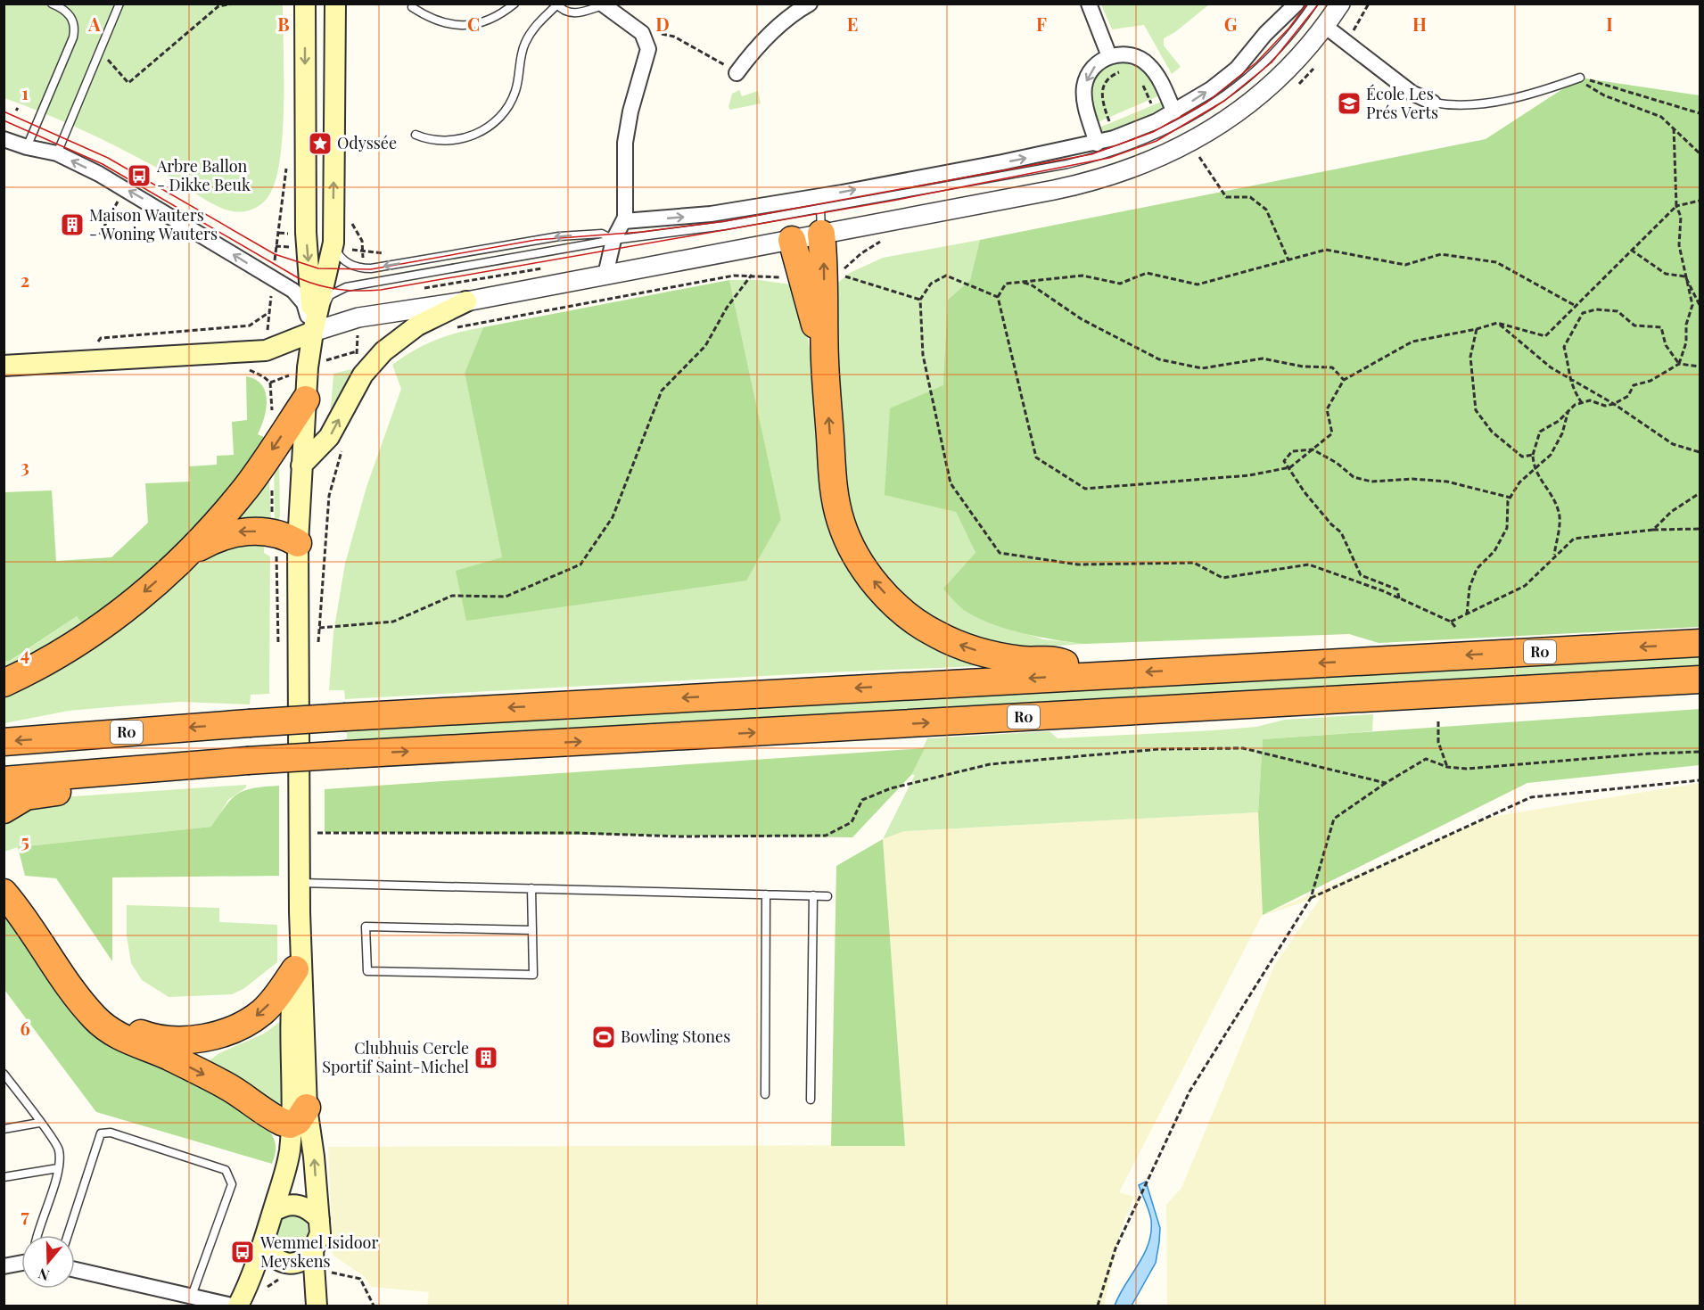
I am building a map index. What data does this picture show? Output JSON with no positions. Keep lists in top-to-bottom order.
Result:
{
  "streets": {
    "highway": ["R0"]
  },
  "places": {
    "school or university": ["École Les Prés Verts"],
    "place": ["Odyssée"],
    "bus stop": ["Arbre Ballon - Dikke Beuk", "Wemmel Isidoor Meyskens"],
    "building": ["Maison Wauters - Woning Wauters", "Clubhuis Cercle Sportif Saint-Michel"],
    "sports": ["Bowling Stones"]
  },
  "north": "bottom",
  "grid": {
    "columns": [
      "A",
      "B",
      "C",
      "D",
      "E",
      "F",
      "G",
      "H",
      "I"
    ],
    "rows": [
      "1",
      "2",
      "3",
      "4",
      "5",
      "6",
      "7"
    ]
  }
}
